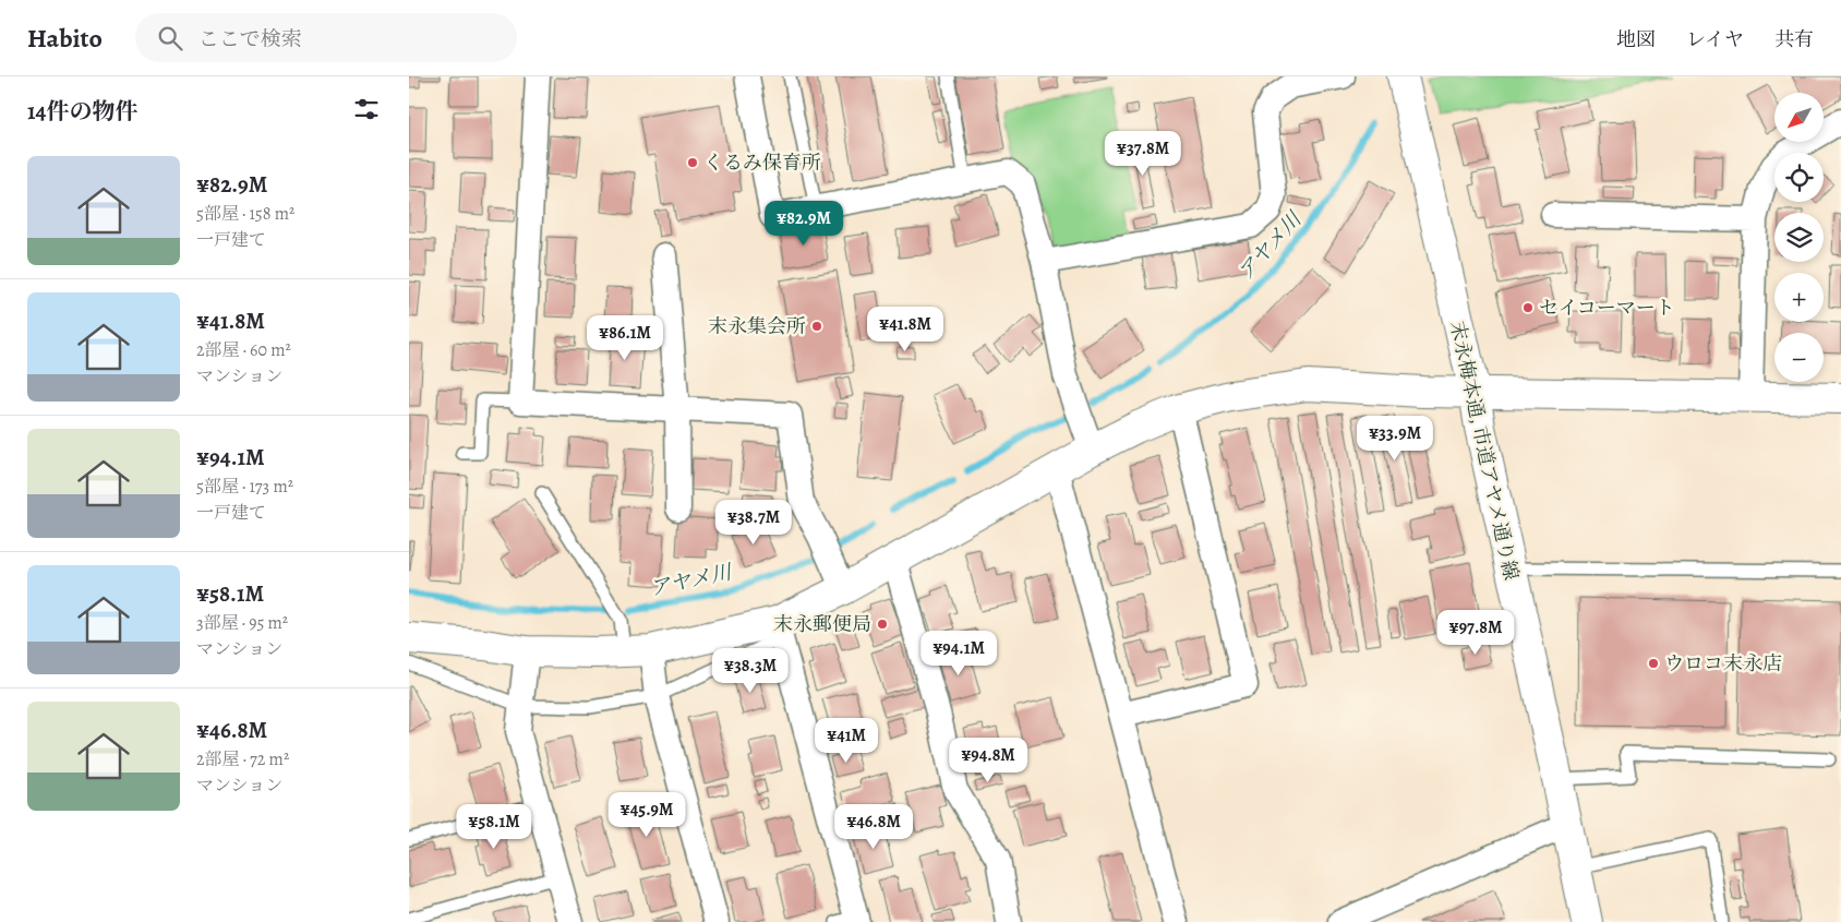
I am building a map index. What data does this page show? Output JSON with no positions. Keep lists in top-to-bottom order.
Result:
{
  "streets": {
    "street": ["末永梅本通, 市道アヤメ通り線"]
  },
  "water": ["アヤメ川"],
  "places": [
    "くるみ保育所",
    "セイコーマート",
    "末永集会所",
    "末永郵便局",
    "ウロコ末永店"
  ],
  "north": "bottom left",
  "page": {
    "header": "Habito",
    "search": "ここで検索",
    "nav": ["地図", "レイヤ", "共有"],
    "heading": "14件の物件",
    "map_buttons": ["+", "−"],
    "price": [
      "¥37.8M",
      "¥82.9M",
      "¥41.8M",
      "¥86.1M",
      "¥33.9M",
      "¥38.7M",
      "¥97.8M",
      "¥94.1M",
      "¥38.3M",
      "¥41M",
      "¥94.8M",
      "¥45.9M",
      "¥58.1M",
      "¥46.8M"
    ],
    "list": [
      {
        "name": "¥82.9M",
        "note": "5部屋 · 158 m² · 一戸建て"
      },
      {
        "name": "¥41.8M",
        "note": "2部屋 · 60 m² · マンション"
      },
      {
        "name": "¥94.1M",
        "note": "5部屋 · 173 m² · 一戸建て"
      },
      {
        "name": "¥58.1M",
        "note": "3部屋 · 95 m² · マンション"
      },
      {
        "name": "¥46.8M",
        "note": "2部屋 · 72 m² · マンション"
      }
    ]
  }
}
